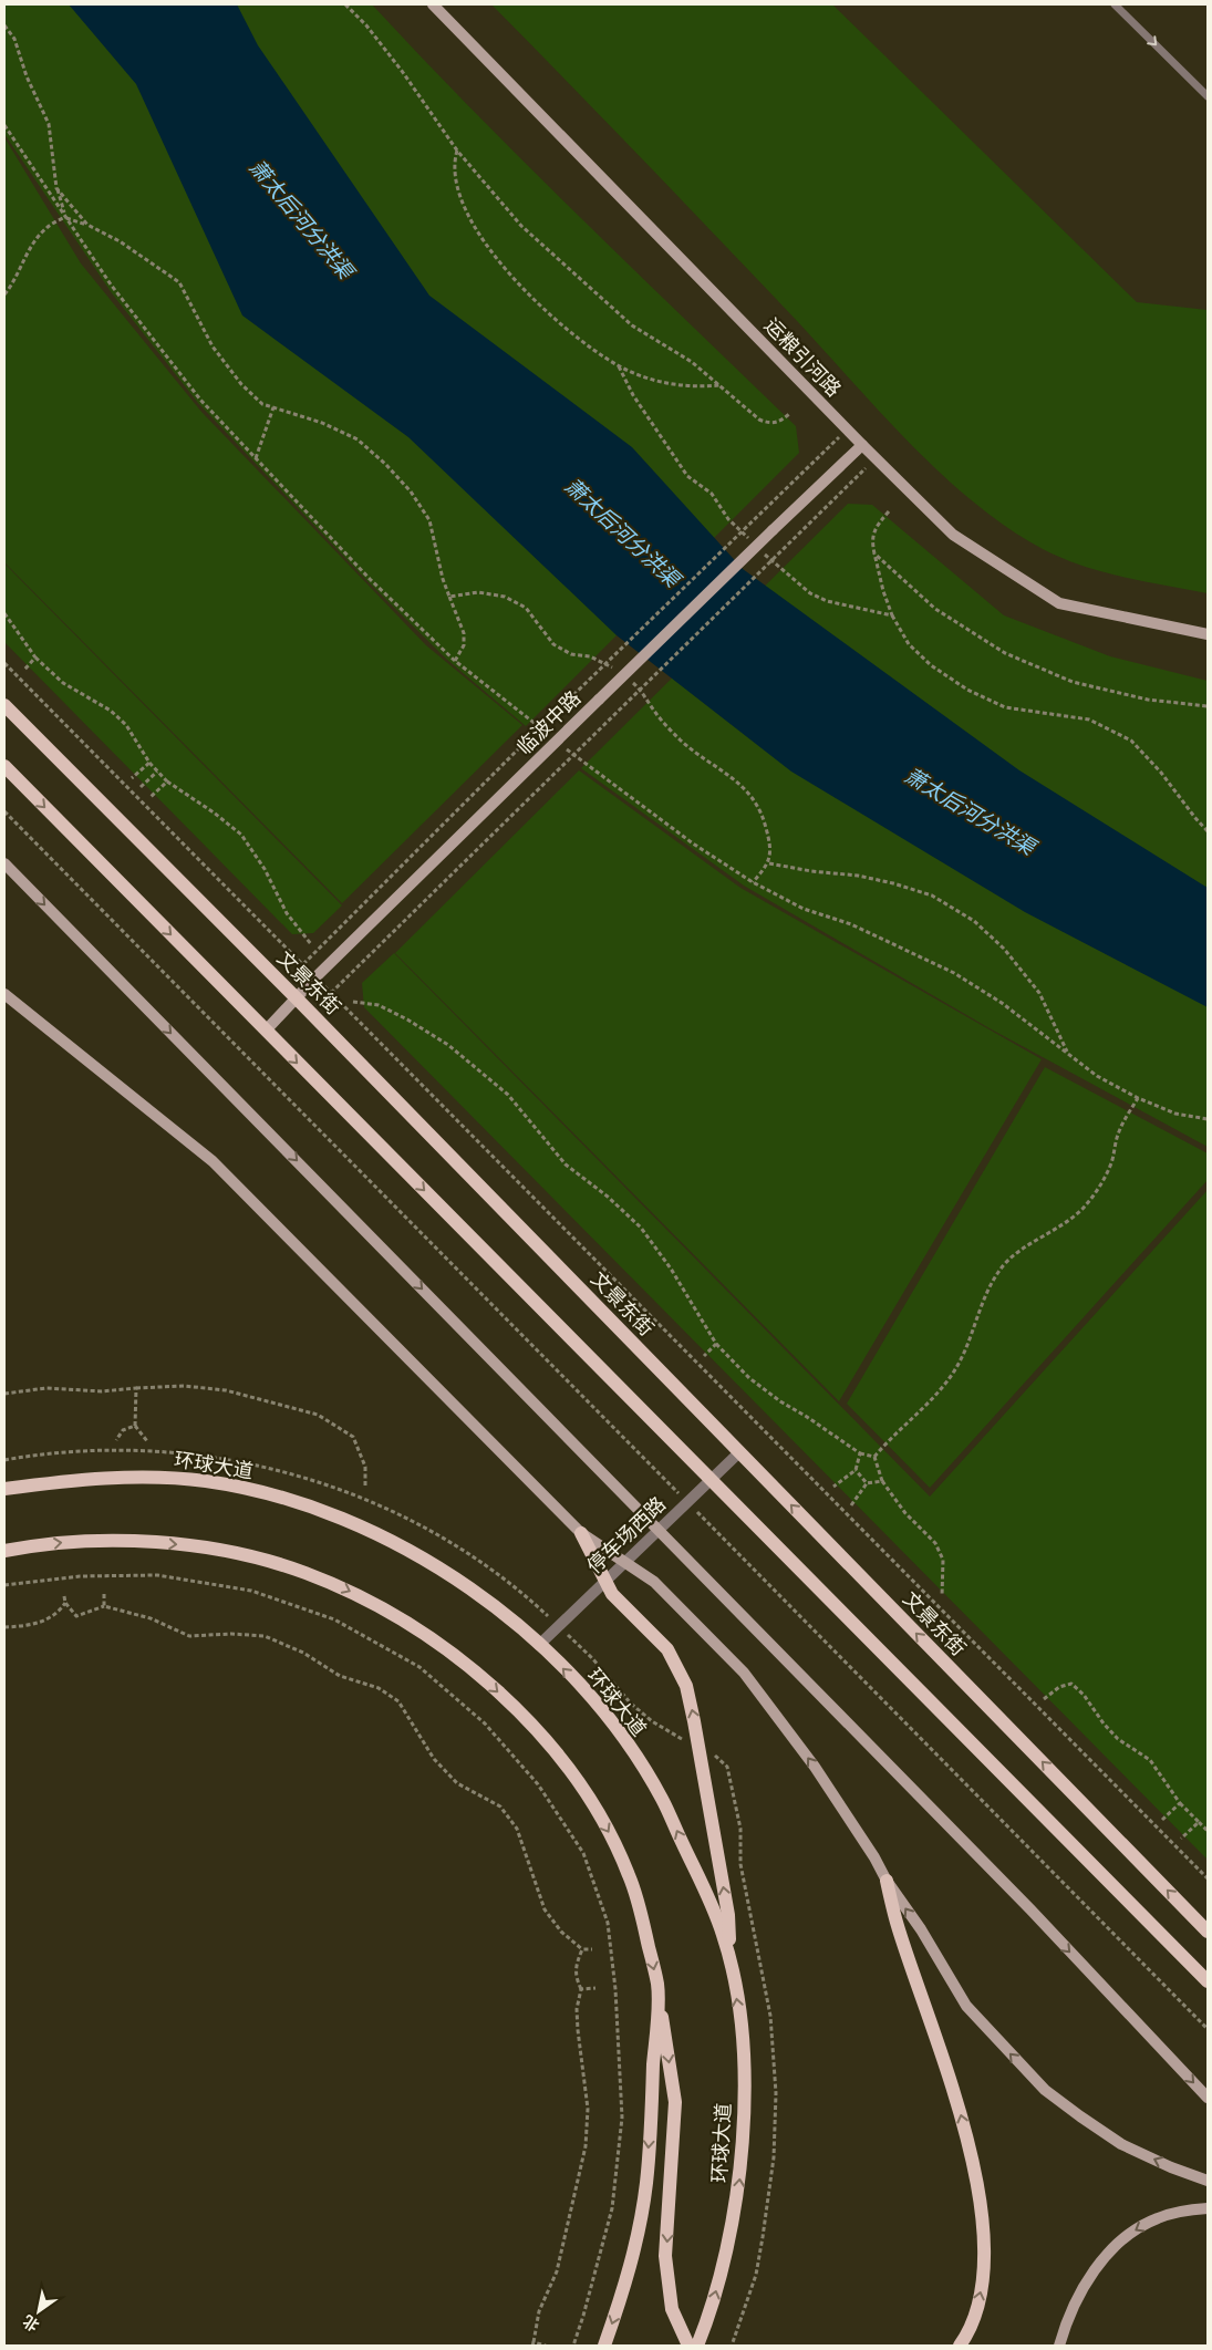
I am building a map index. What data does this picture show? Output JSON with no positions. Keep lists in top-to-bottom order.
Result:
{
  "streets": {
    "main road": ["文景东街", "环球大道"],
    "street": ["运粮引河路", "临波中路", "停车场西路"]
  },
  "crossings": [
    ["运粮引河路", "临波中路"],
    ["临波中路", "文景东街"],
    ["文景东街", "停车场西路"],
    ["环球大道", "停车场西路"]
  ],
  "water": ["萧太后河分洪渠"],
  "north": "bottom left"
}
